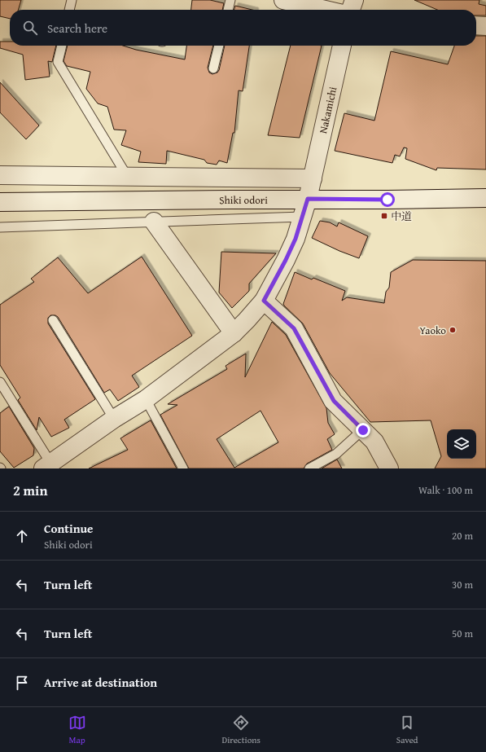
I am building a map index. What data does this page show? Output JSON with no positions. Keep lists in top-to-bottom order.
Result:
{
  "streets": {
    "street": ["Nakamichi", "Shiki odori"]
  },
  "crossings": [
    ["Nakamichi", "Shiki odori"]
  ],
  "places": {
    "transit": ["中道"],
    "other": ["Yaoko"]
  },
  "page": {
    "search": "Search here",
    "heading": ["2 min", "Walk · 100 m"],
    "list": [
      ["Continue", "Shiki odori", "20 m"],
      ["Turn left", "30 m"],
      ["Turn left", "50 m"],
      "Arrive at destination"
    ],
    "nav": ["Map", "Directions", "Saved"]
  }
}
